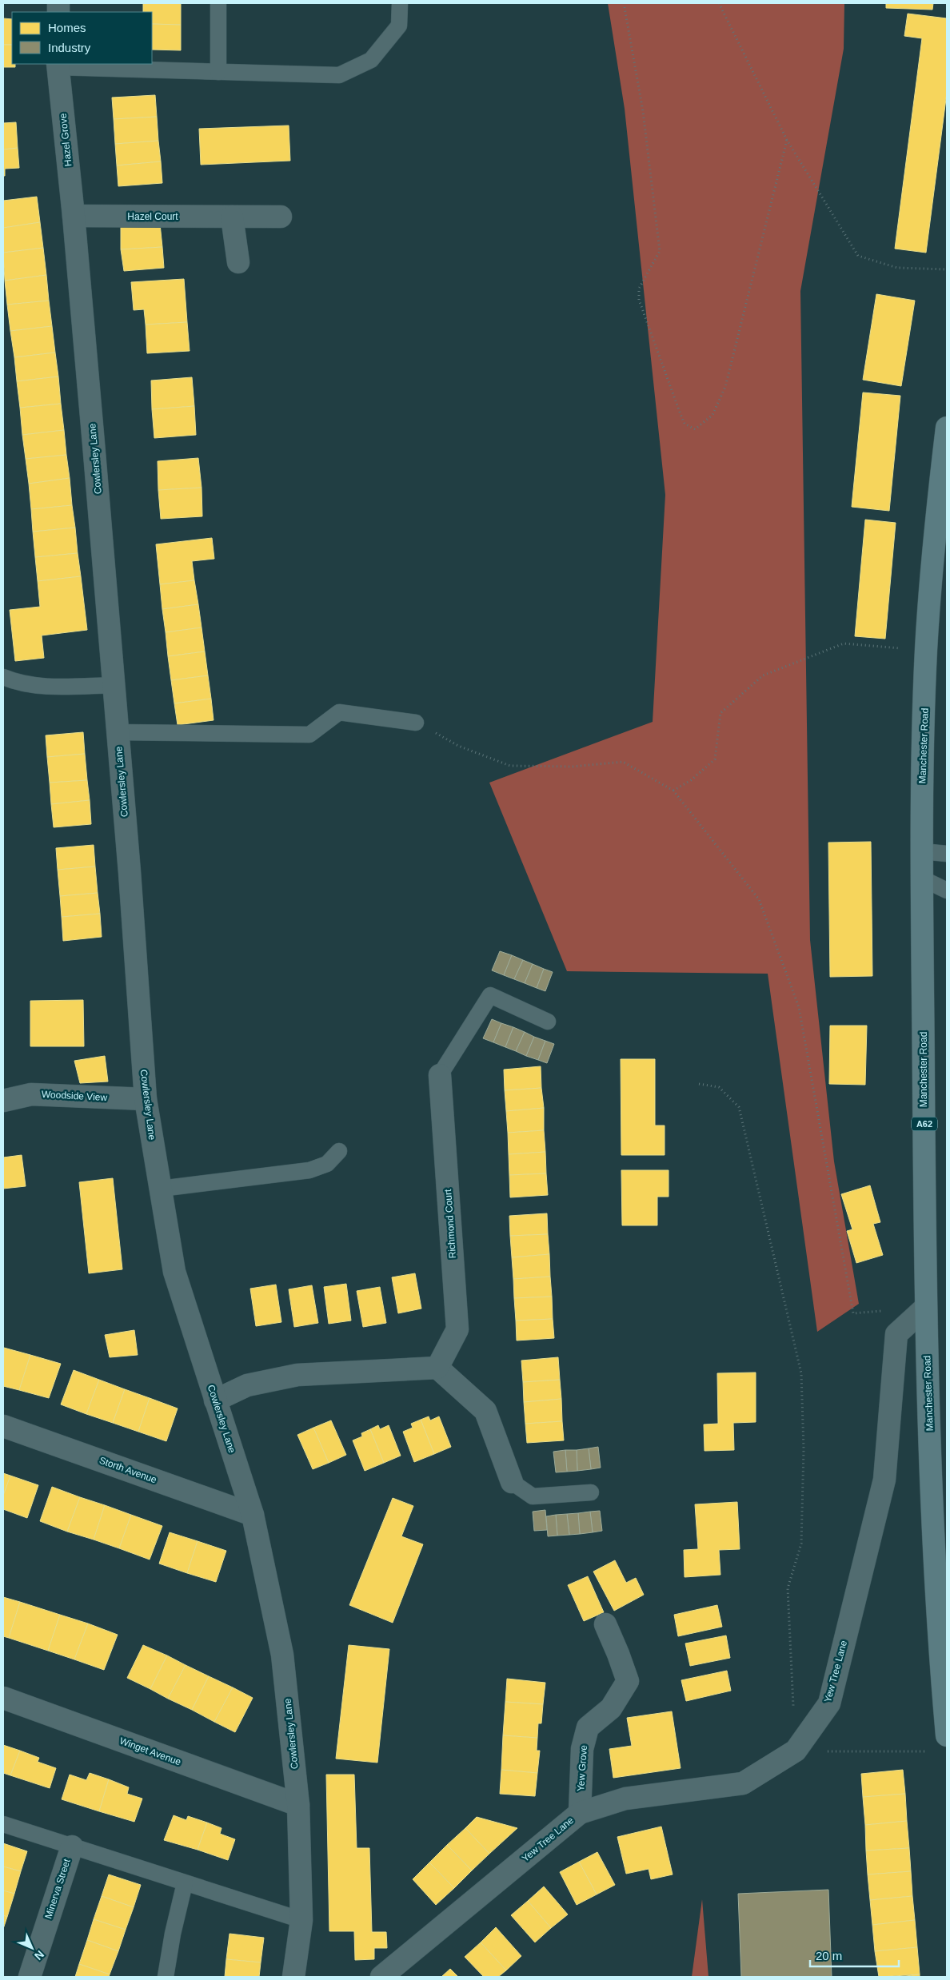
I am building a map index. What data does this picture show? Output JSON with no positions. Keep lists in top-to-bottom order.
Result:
{
  "streets": {
    "main road": ["Manchester Road", "A62"],
    "street": [
      "Hazel Grove",
      "Hazel Court",
      "Cowlersley Lane",
      "Woodside View",
      "Richmond Court",
      "Storth Avenue",
      "Yew Tree Lane",
      "Winget Avenue",
      "Yew Grove",
      "Minerva Street"
    ]
  },
  "crossings": [
    ["Hazel Grove", "Hazel Court"],
    ["Hazel Grove", "Cowlersley Lane"],
    ["Hazel Court", "Cowlersley Lane"],
    ["Cowlersley Lane", "Woodside View"],
    ["Cowlersley Lane", "Storth Avenue"],
    ["Cowlersley Lane", "Winget Avenue"],
    ["Manchester Road", "Yew Tree Lane"],
    ["Yew Tree Lane", "Yew Grove"]
  ],
  "legend": ["Homes", "Industry"],
  "scale_bar": "20 m",
  "north": "bottom right"
}
